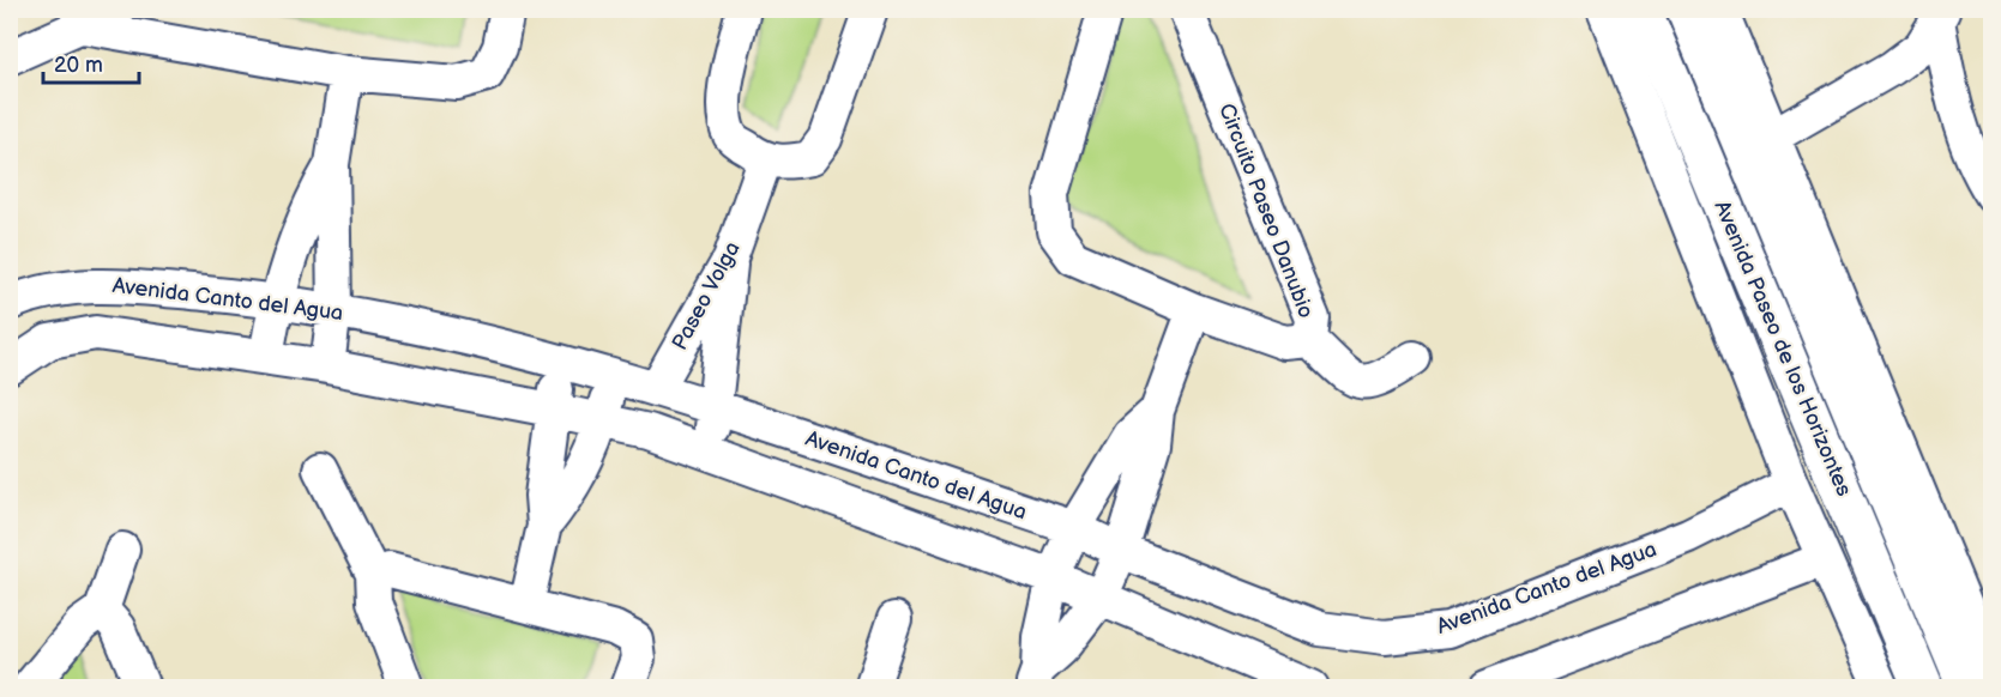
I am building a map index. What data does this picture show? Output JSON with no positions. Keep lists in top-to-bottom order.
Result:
{
  "streets": {
    "main road": ["Avenida Paseo de los Horizontes"],
    "street": ["Circuito Paseo Danubio", "Paseo Volga", "Avenida Canto del Agua"]
  },
  "crossings": [
    ["Paseo Volga", "Avenida Canto del Agua"],
    ["Avenida Canto del Agua", "Avenida Paseo de los Horizontes"]
  ],
  "scale_bar": "20 m"
}
